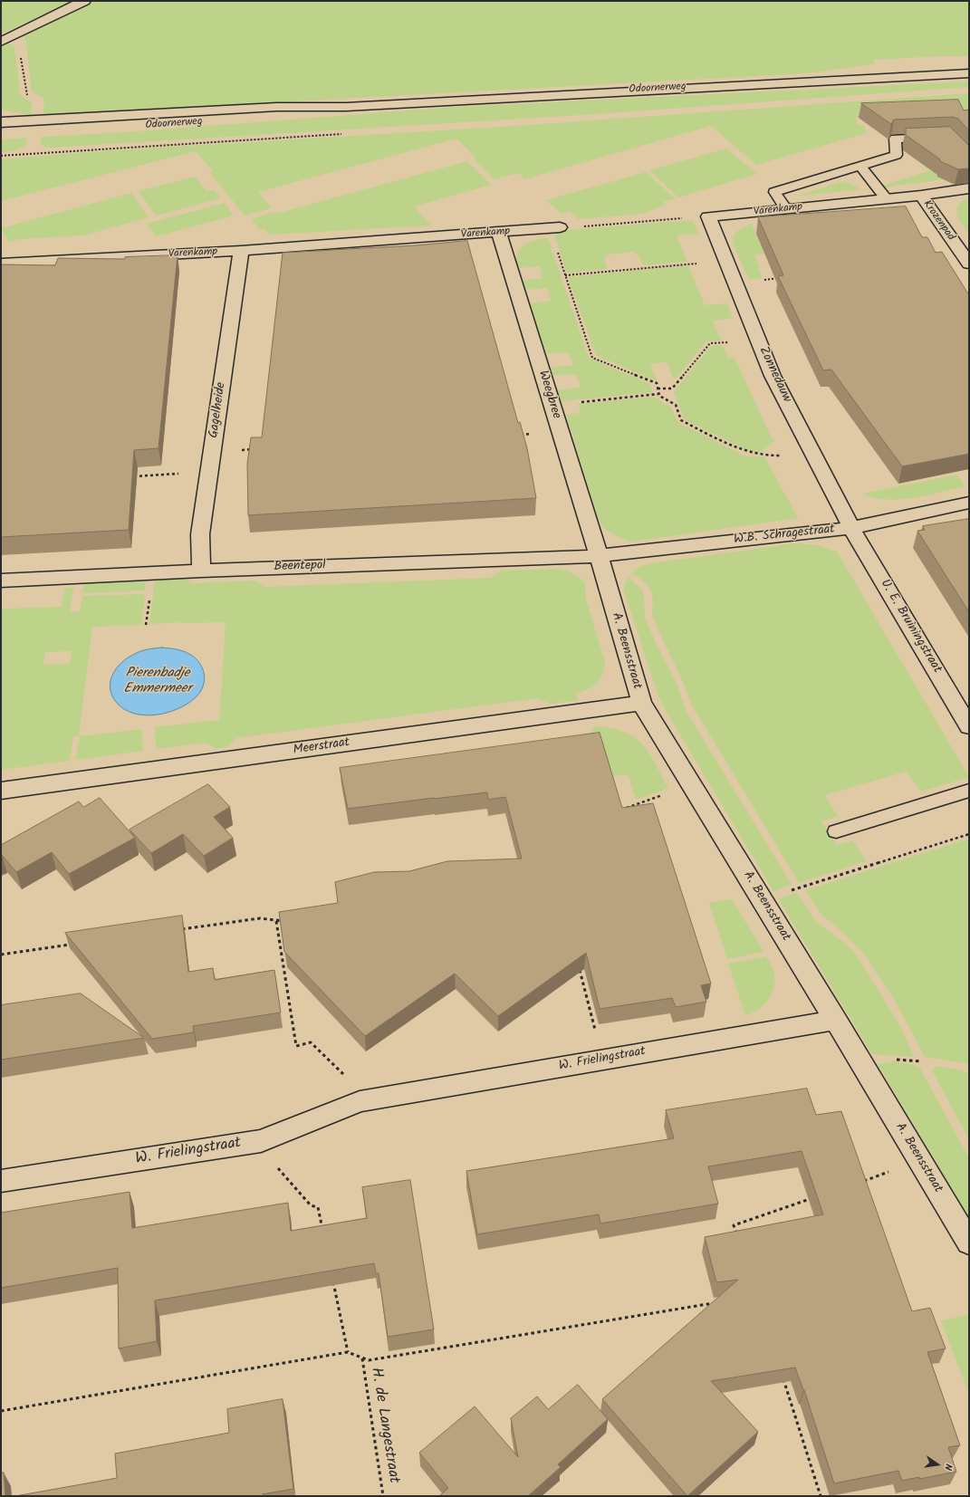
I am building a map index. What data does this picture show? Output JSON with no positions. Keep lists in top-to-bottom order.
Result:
{
  "streets": {
    "street": [
      "Odoornerweg",
      "Varenkamp",
      "Krozenpad",
      "Zonnedauw",
      "Weegbree",
      "Gagelheide",
      "W.B. Schragestraat",
      "Beentepol",
      "U. E. Bruiningstraat",
      "A. Beensstraat",
      "Meerstraat",
      "W. Frielingstraat"
    ],
    "path": ["H. de Langestraat"]
  },
  "crossings": [
    ["Varenkamp", "Krozenpad"],
    ["Varenkamp", "Zonnedauw"],
    ["Varenkamp", "Weegbree"],
    ["Varenkamp", "Gagelheide"],
    ["Zonnedauw", "W.B. Schragestraat"],
    ["Zonnedauw", "U. E. Bruiningstraat"],
    ["Weegbree", "W.B. Schragestraat"],
    ["Weegbree", "Beentepol"],
    ["Weegbree", "A. Beensstraat"],
    ["Gagelheide", "Beentepol"],
    ["W.B. Schragestraat", "Beentepol"],
    ["W.B. Schragestraat", "U. E. Bruiningstraat"],
    ["W.B. Schragestraat", "A. Beensstraat"],
    ["Beentepol", "A. Beensstraat"],
    ["A. Beensstraat", "Meerstraat"],
    ["A. Beensstraat", "W. Frielingstraat"]
  ],
  "water": ["Pierenbadje Emmermeer"],
  "north": "right"
}
